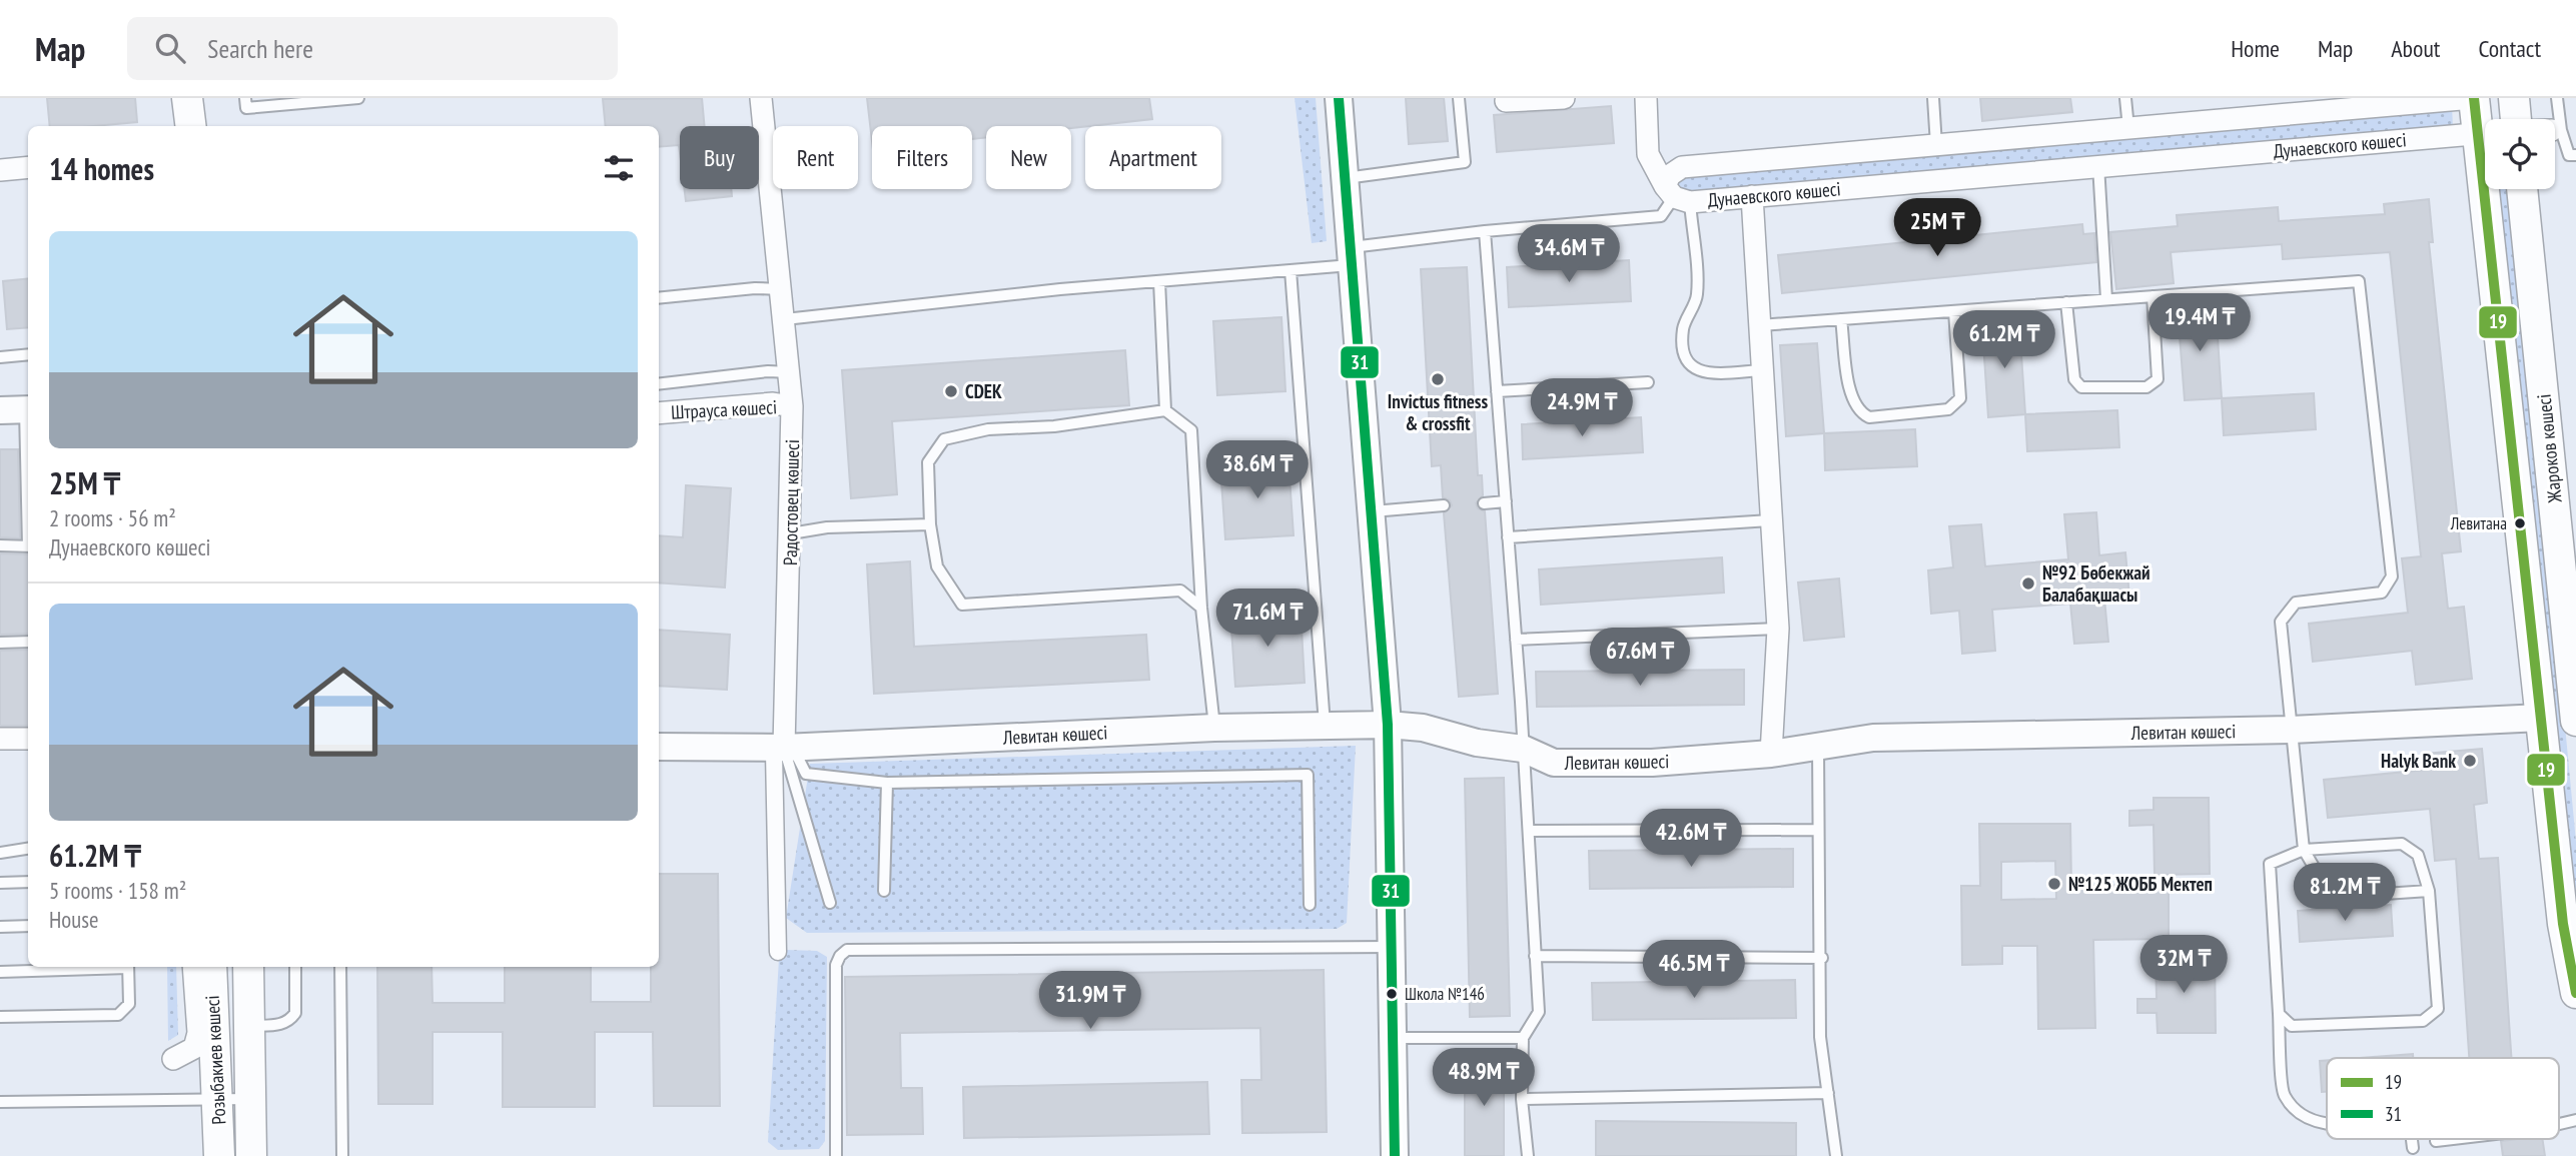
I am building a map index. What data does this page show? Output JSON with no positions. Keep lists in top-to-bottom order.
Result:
{
  "streets": {
    "main road": ["Жароков көшесі", "Розыбакиев көшесі"],
    "street": [
      "Дунаевского көшесі",
      "Штрауса көшесі",
      "Радостовец көшесі",
      "Левитан көшесі"
    ]
  },
  "crossings": [
    ["Дунаевского көшесі", "Жароков көшесі"],
    ["Штрауса көшесі", "Радостовец көшесі"],
    ["Жароков көшесі", "Левитан көшесі"],
    ["Радостовец көшесі", "Левитан көшесі"]
  ],
  "places": [
    "Invictus fitness & crossfit",
    "CDEK",
    "Левитана",
    "№92 Бөбекжай Балабақшасы",
    "Halyk Bank",
    "№125 ЖОББ Мектеп",
    "Школа №146"
  ],
  "lines": ["transit line 19", "transit line 31"],
  "legend": ["19", "31"],
  "page": {
    "header": "Map",
    "search": "Search here",
    "nav": [
      "Home",
      "Map",
      "About",
      "Contact"
    ],
    "chip": [
      "Buy",
      "Rent",
      "Filters",
      "New",
      "Apartment"
    ],
    "heading": "14 homes",
    "price": [
      "25M ₸",
      "34.6M ₸",
      "19.4M ₸",
      "61.2M ₸",
      "24.9M ₸",
      "38.6M ₸",
      "71.6M ₸",
      "67.6M ₸",
      "42.6M ₸",
      "81.2M ₸",
      "32M ₸",
      "46.5M ₸",
      "31.9M ₸",
      "48.9M ₸"
    ],
    "list": [
      {
        "name": "25M ₸",
        "note": "2 rooms · 56 m² · Дунаевского көшесі"
      },
      {
        "name": "61.2M ₸",
        "note": "5 rooms · 158 m² · House"
      }
    ]
  }
}
